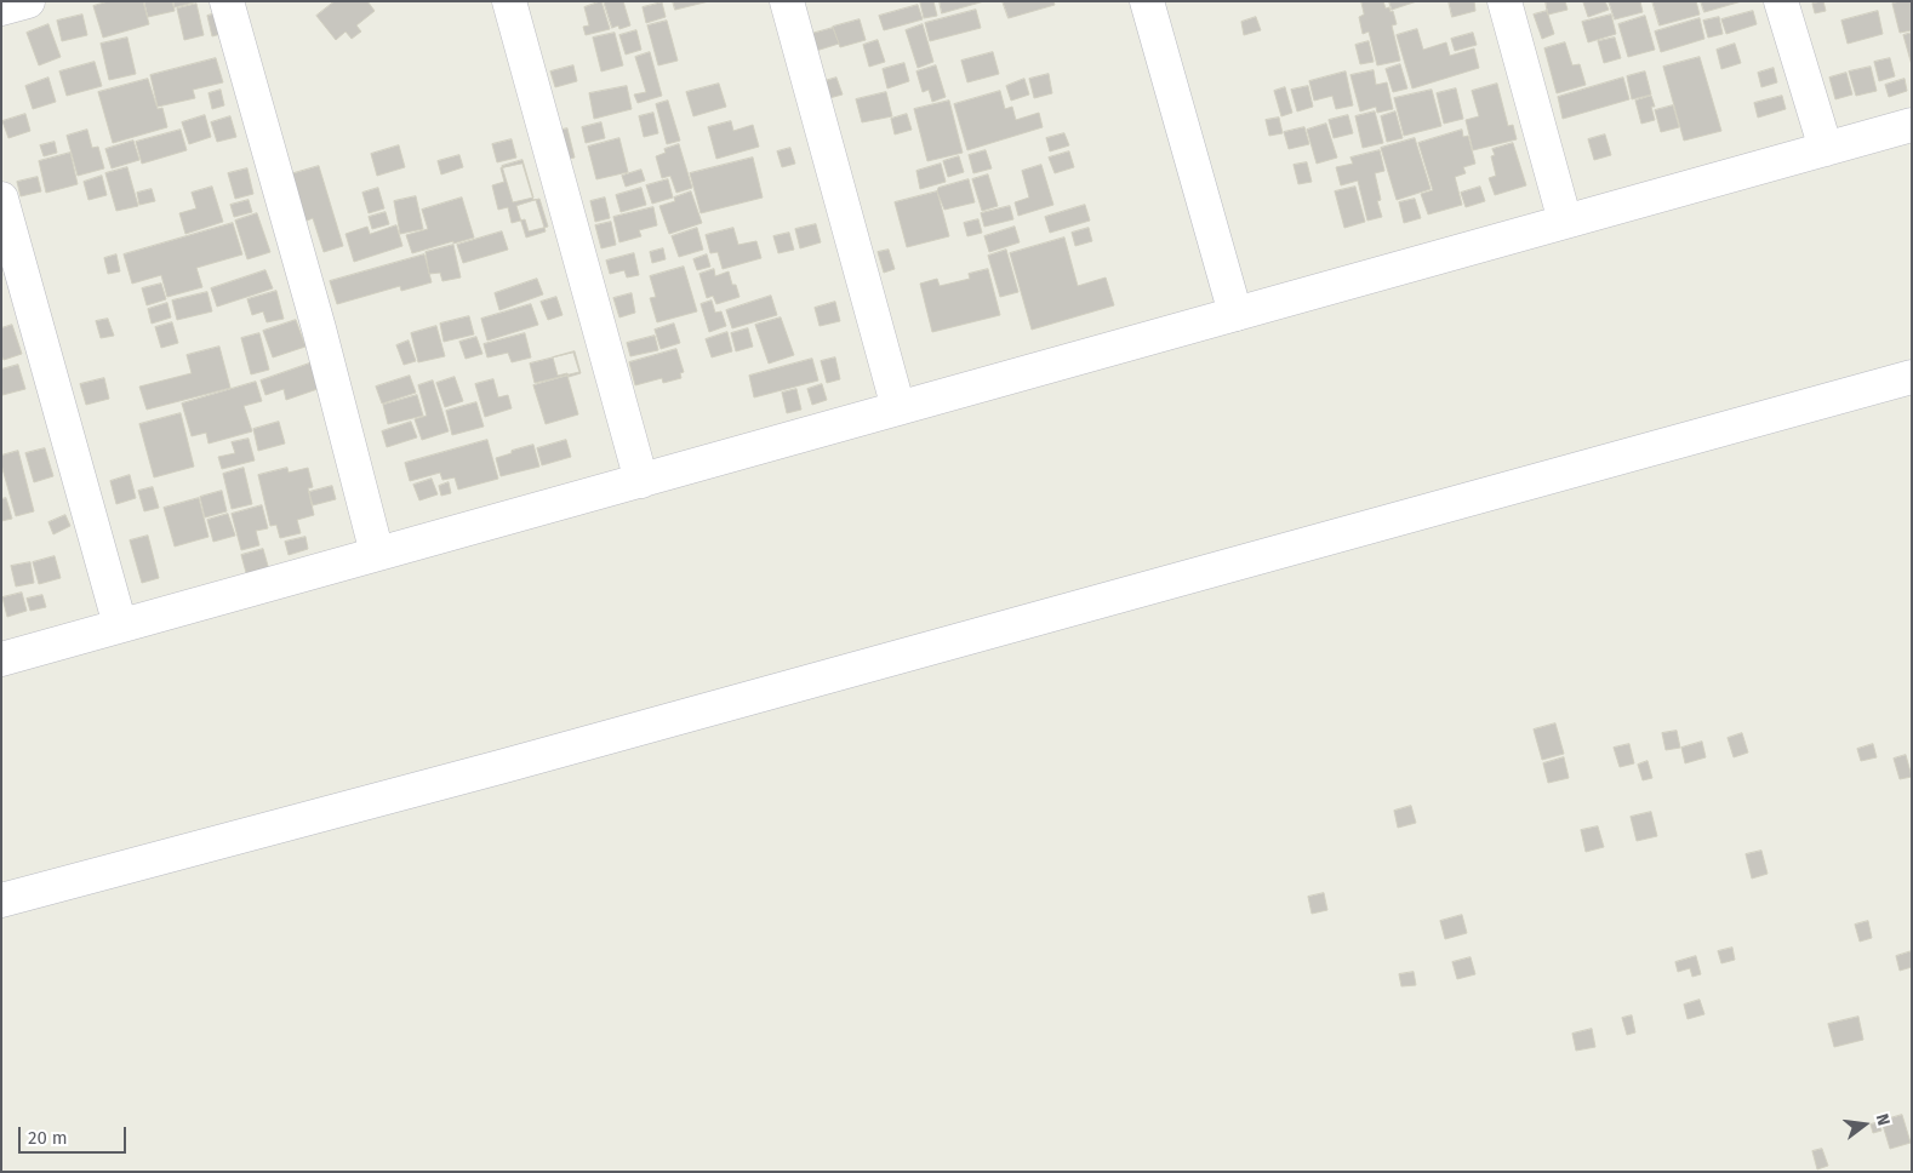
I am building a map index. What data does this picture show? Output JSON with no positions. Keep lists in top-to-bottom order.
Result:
{
  "scale_bar": "20 m",
  "north": "right"
}
